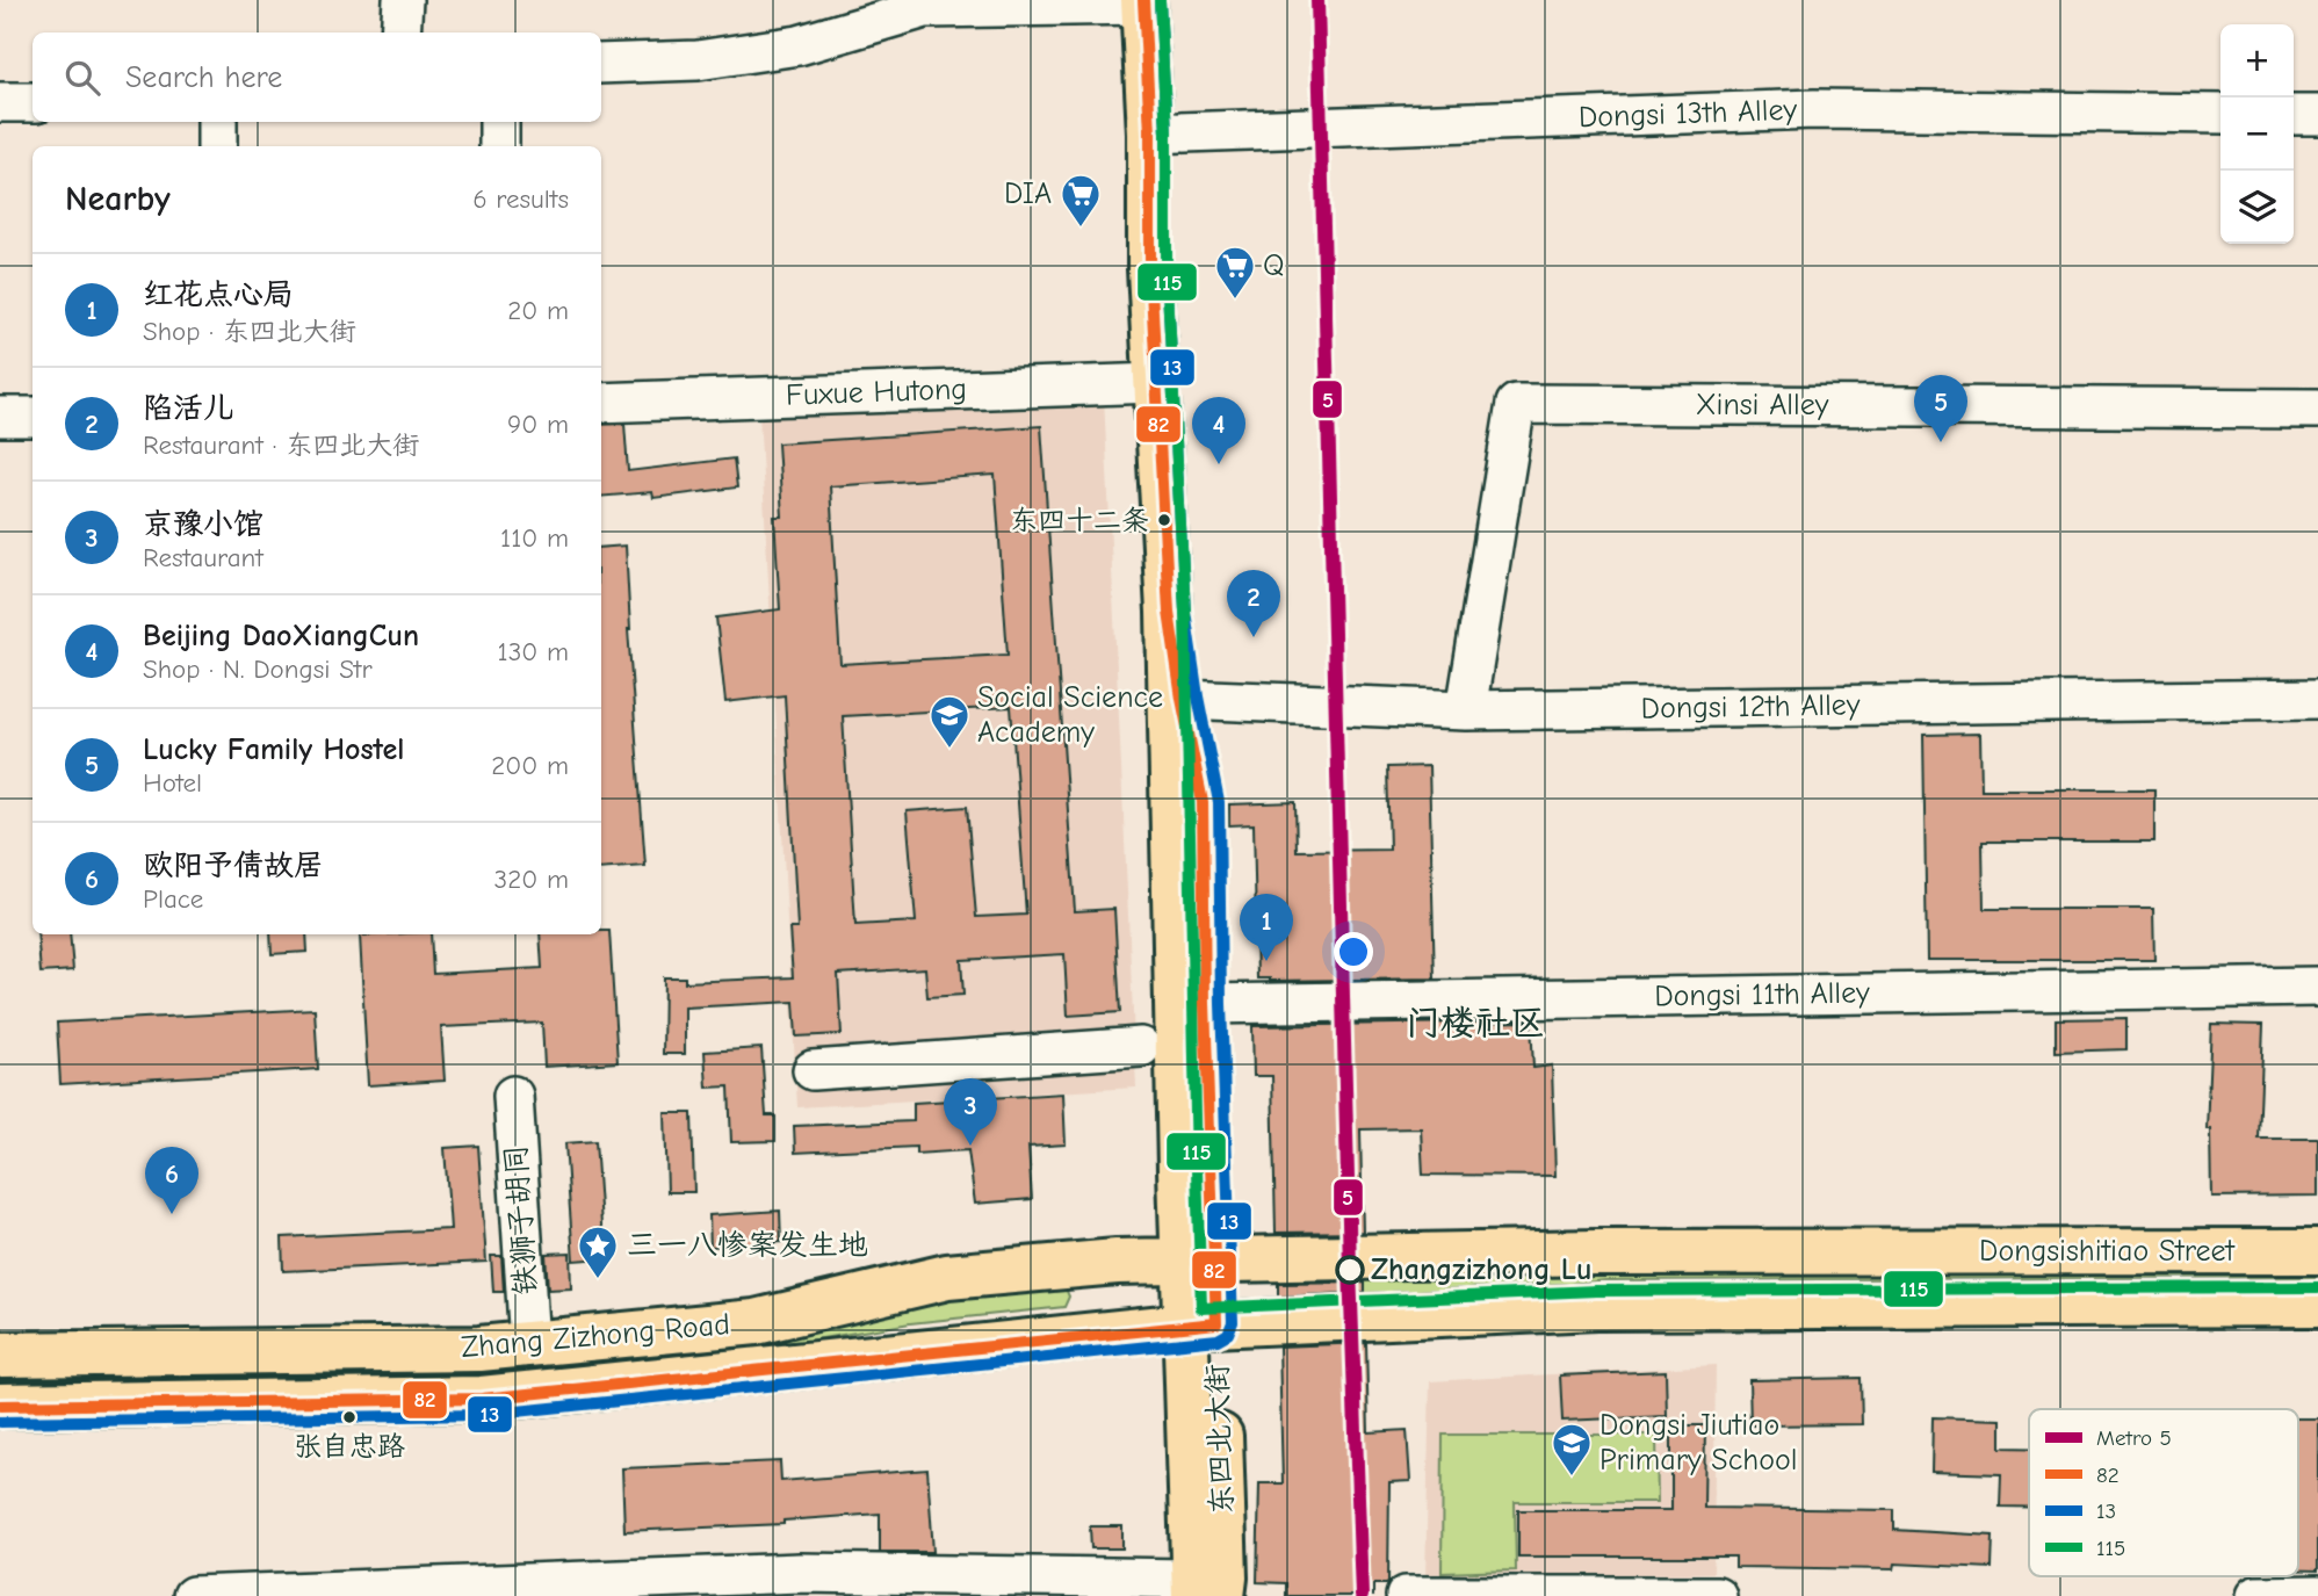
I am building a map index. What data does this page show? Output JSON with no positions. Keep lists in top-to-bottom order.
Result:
{
  "streets": {
    "main road": ["Dongsishitiao Street", "Zhang Zizhong Road", "东四北大街"],
    "street": [
      "Dongsi 13th Alley",
      "Fuxue Hutong",
      "Xinsi Alley",
      "Dongsi 12th Alley",
      "Dongsi 11th Alley",
      "铁狮子胡同"
    ]
  },
  "crossings": [
    ["Xinsi Alley", "Dongsi 12th Alley"],
    ["Dongsi 12th Alley", "东四北大街"],
    ["Dongsi 11th Alley", "东四北大街"],
    ["铁狮子胡同", "Zhang Zizhong Road"],
    ["Dongsishitiao Street", "Zhang Zizhong Road"],
    ["Dongsishitiao Street", "东四北大街"],
    ["Zhang Zizhong Road", "东四北大街"]
  ],
  "districts": ["门楼社区"],
  "places": {
    "supermarket": ["DIA", "Q"],
    "other": ["东四十二条", "Zhangzizhong Lu", "张自忠路"],
    "school or university": ["Social Science Academy", "Dongsi Jiutiao Primary School"],
    "place": ["三一八惨案发生地"]
  },
  "lines": [
    "metro line 5",
    "transit line 82",
    "transit line 13",
    "transit line 115"
  ],
  "legend": [
    "Metro 5",
    "82",
    "13",
    "115"
  ],
  "page": {
    "map_buttons": ["+", "−"],
    "search": "Search here",
    "heading": ["Nearby", "6 results"],
    "list": [
      {
        "mark": "1",
        "name": "红花点心局",
        "note": "Shop · 东四北大街",
        "value": "20 m"
      },
      {
        "mark": "2",
        "name": "陷活儿",
        "note": "Restaurant · 东四北大街",
        "value": "90 m"
      },
      {
        "mark": "3",
        "name": "京豫小馆",
        "note": "Restaurant",
        "value": "110 m"
      },
      {
        "mark": "4",
        "name": "Beijing DaoXiangCun",
        "note": "Shop · N. Dongsi Str",
        "value": "130 m"
      },
      {
        "mark": "5",
        "name": "Lucky Family Hostel",
        "note": "Hotel",
        "value": "200 m"
      },
      {
        "mark": "6",
        "name": "欧阳予倩故居",
        "note": "Place",
        "value": "320 m"
      }
    ],
    "pins": [
      "5",
      "4",
      "2",
      "1",
      "3",
      "6"
    ]
  }
}
